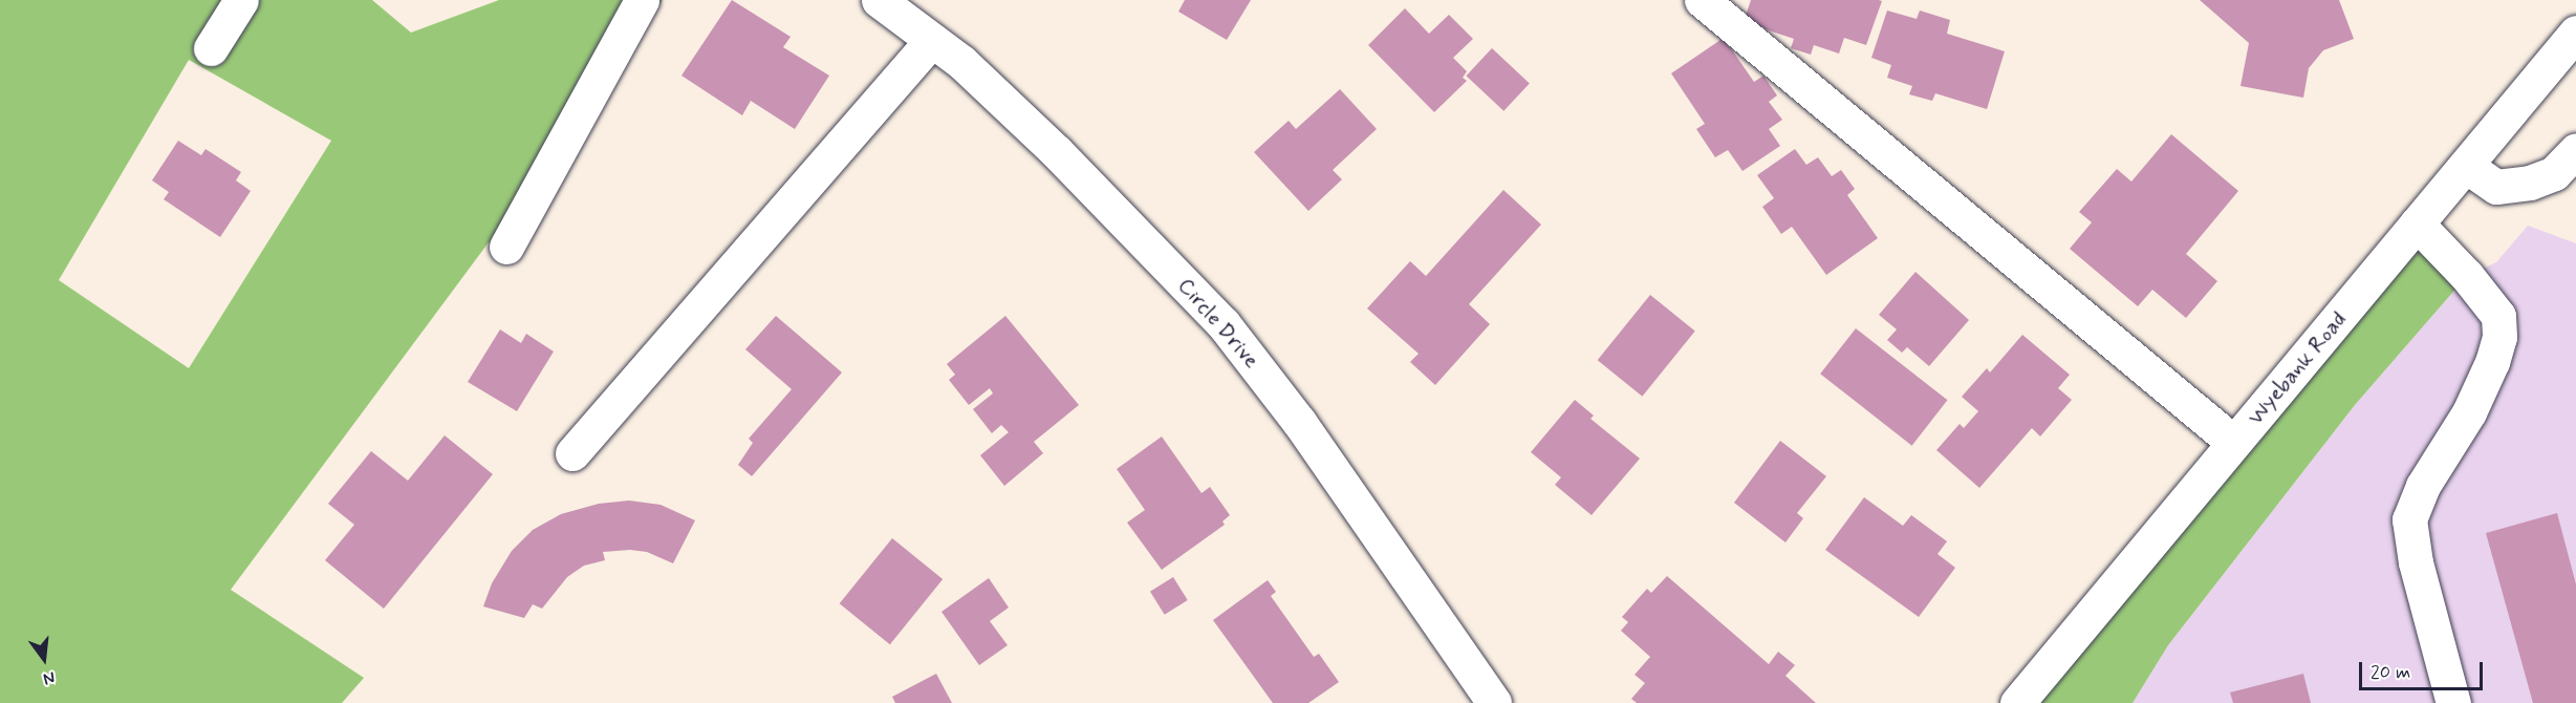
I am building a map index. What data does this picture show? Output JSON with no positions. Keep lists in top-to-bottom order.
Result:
{
  "streets": {
    "street": ["Circle Drive", "Wyebank Road"]
  },
  "scale_bar": "20 m",
  "north": "bottom"
}
